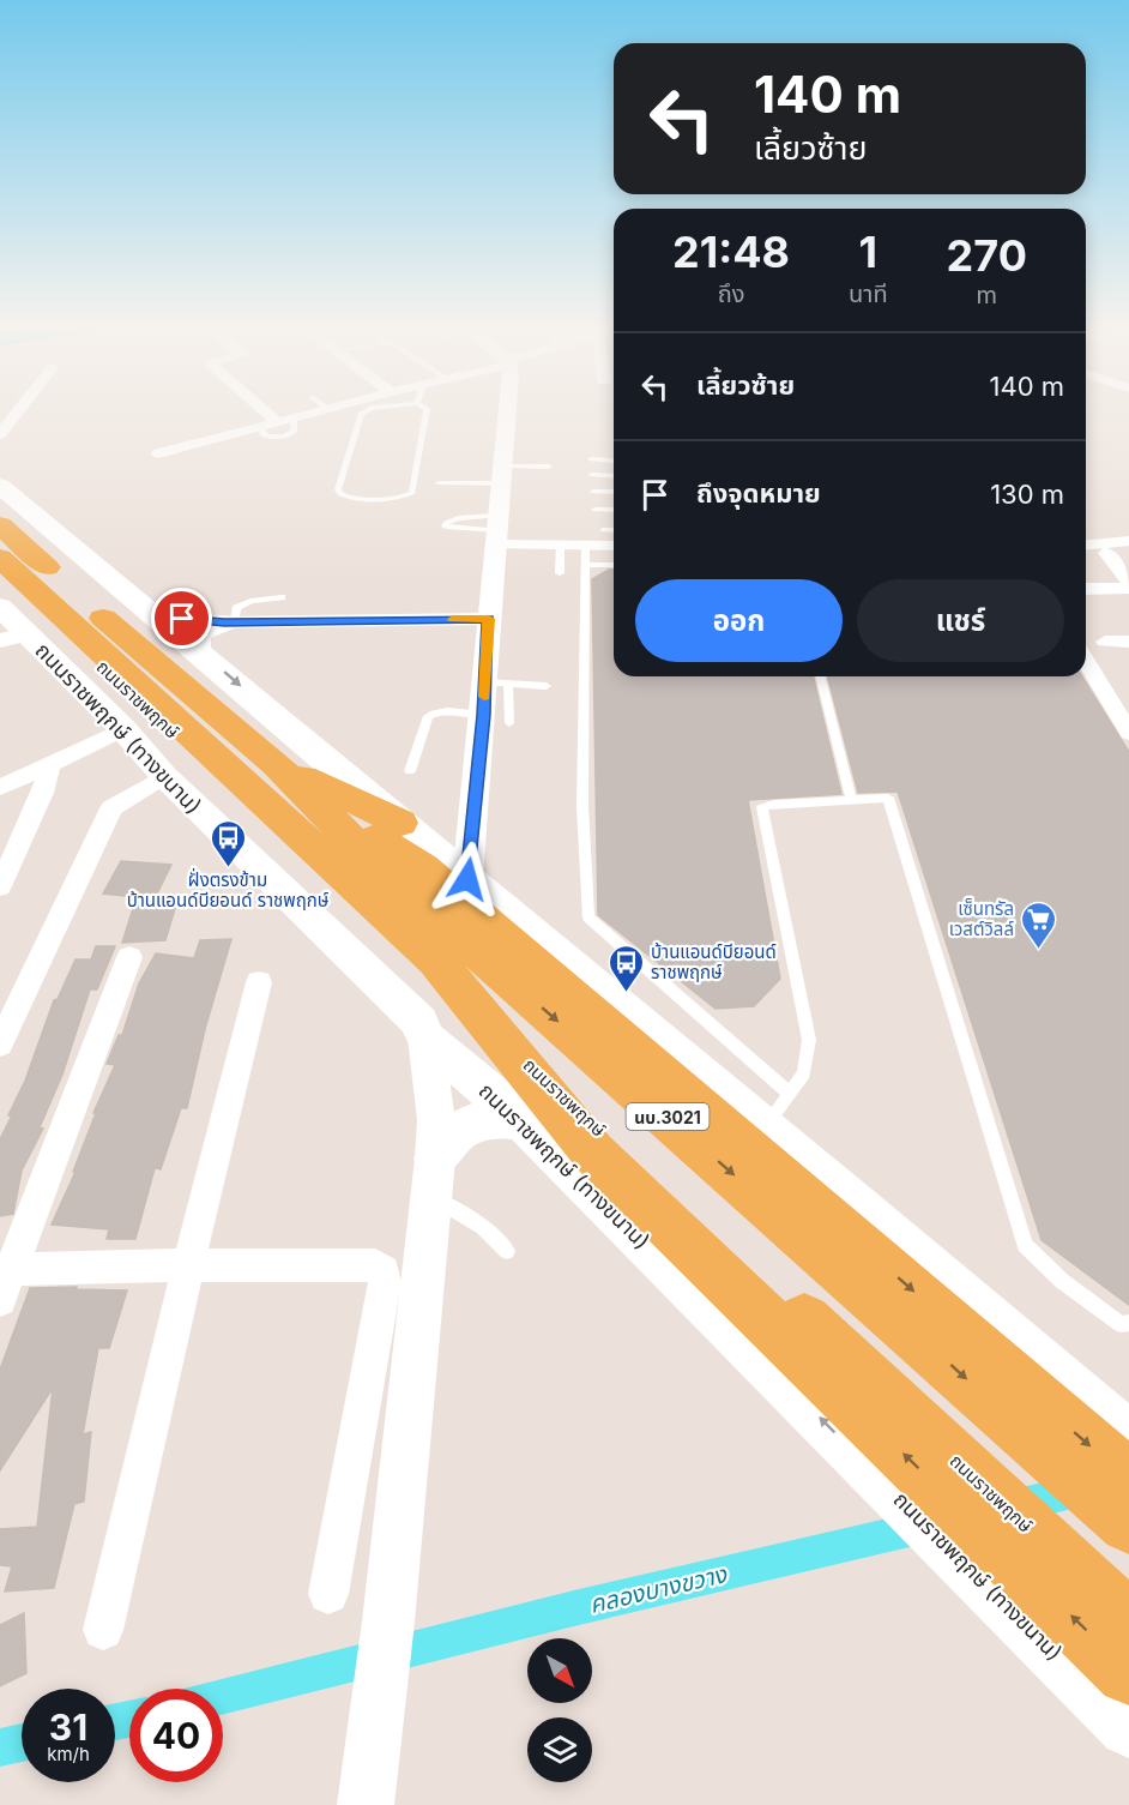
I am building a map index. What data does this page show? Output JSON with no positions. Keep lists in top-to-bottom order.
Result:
{
  "streets": {
    "main road": ["ถนนราชพฤกษ์", "ถนนราชพฤกษ์ (ทางขนาน)", "นบ.3021"]
  },
  "water": ["คลองบางขวาง"],
  "places": {
    "bus stop": ["ฝั่งตรงข้าม บ้านแอนด์บียอนด์ ราชพฤกษ์", "บ้านแอนด์บียอนด์ ราชพฤกษ์"],
    "supermarket": ["เซ็นทรัล เวสต์วิลล์"]
  },
  "north": "bottom right",
  "page": {
    "turn": ["140 m", "เลี้ยวซ้าย"],
    "eta": [
      "21:48",
      "ถึง",
      "1",
      "นาที",
      "270",
      "m"
    ],
    "list": [
      {
        "name": "เลี้ยวซ้าย",
        "value": "140 m"
      },
      {
        "name": "ถึงจุดหมาย",
        "value": "130 m"
      }
    ],
    "buttons": ["ออก", "แชร์"],
    "speed": "31 km/h",
    "limit": "40"
  }
}
